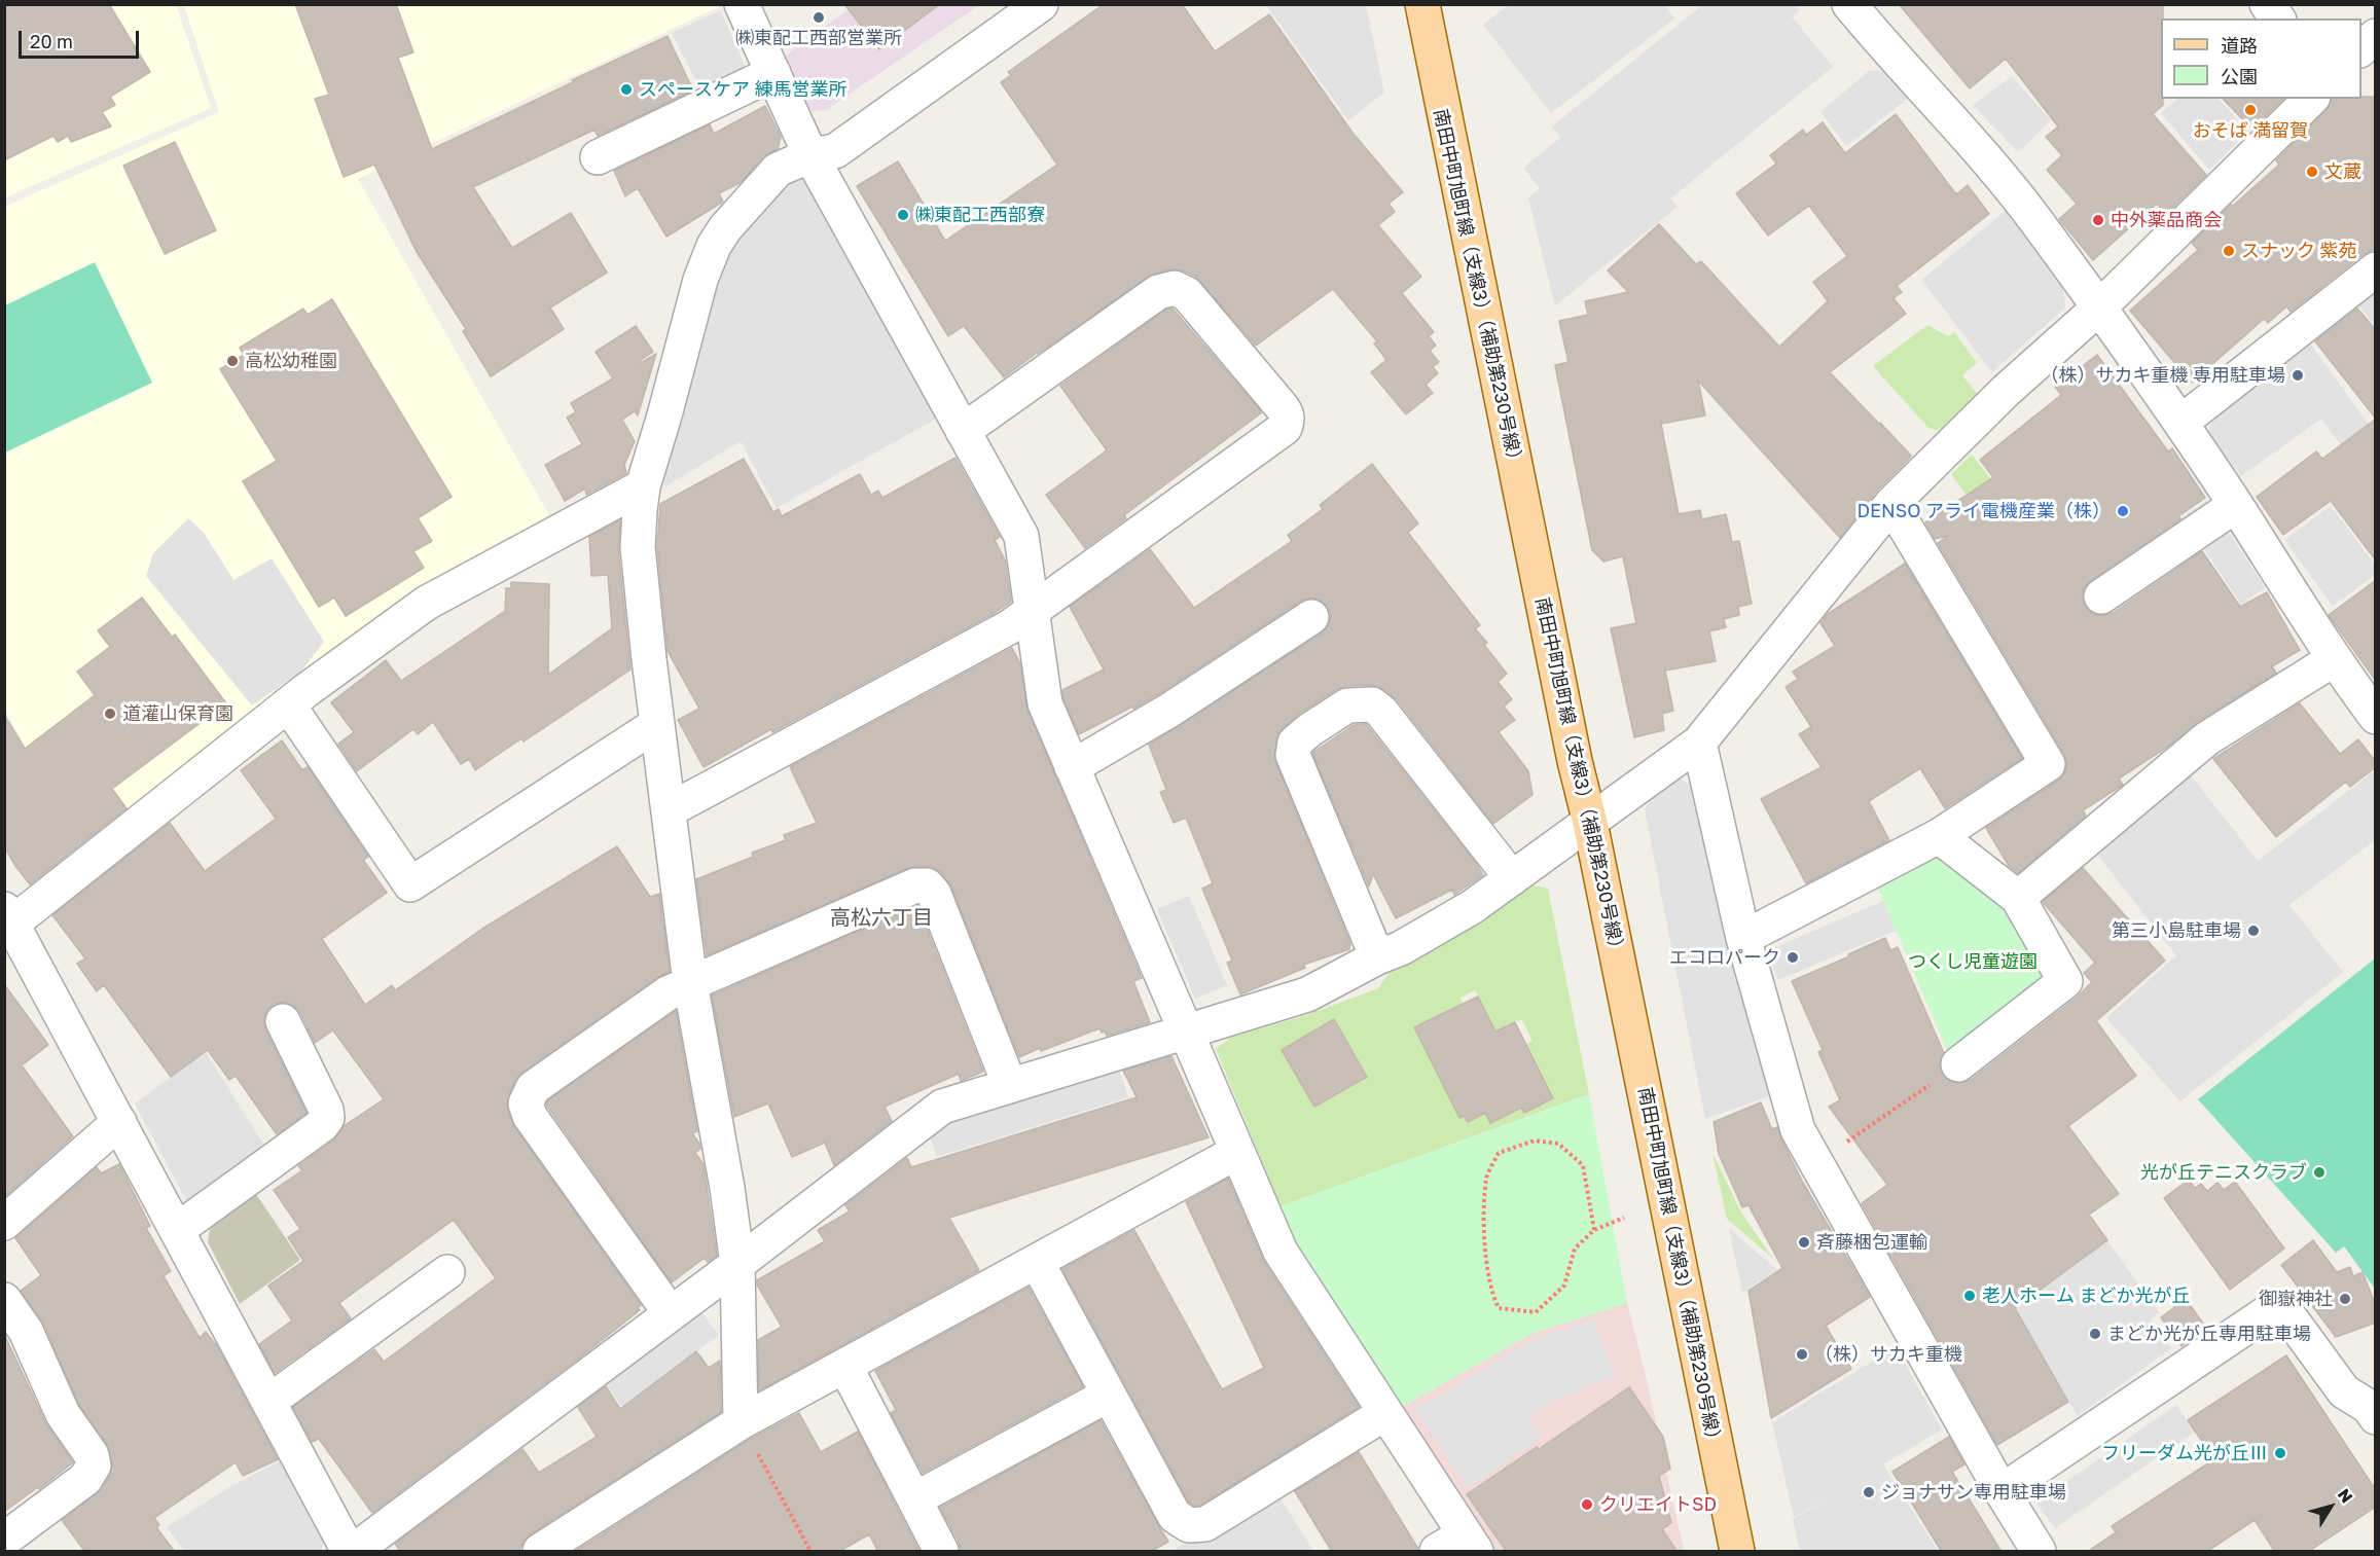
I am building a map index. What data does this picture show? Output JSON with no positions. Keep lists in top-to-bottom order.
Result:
{
  "streets": {
    "main road": ["南田中町旭町線（支線3）（補助第230号線）"]
  },
  "districts": ["高松六丁目"],
  "parks": ["つくし児童遊園"],
  "places": [
    "㈱東配工西部営業所",
    "スペースケア 練馬営業所",
    "おそば 満留賀",
    "文蔵",
    "㈱東配工西部寮",
    "中外薬品商会",
    "スナック 紫苑",
    "高松幼稚園",
    "（株）サカキ重機 専用駐車場",
    "DENSO アライ電機産業（株）",
    "道灌山保育園",
    "第三小島駐車場",
    "エコロパーク",
    "光が丘テニスクラブ",
    "斉藤梱包運輸",
    "老人ホーム まどか光が丘",
    "御嶽神社",
    "まどか光が丘専用駐車場",
    "（株）サカキ重機",
    "フリーダム光が丘Ⅲ",
    "ジョナサン専用駐車場",
    "クリエイトSD"
  ],
  "legend": ["道路", "公園"],
  "scale_bar": "20 m",
  "north": "top right"
}
